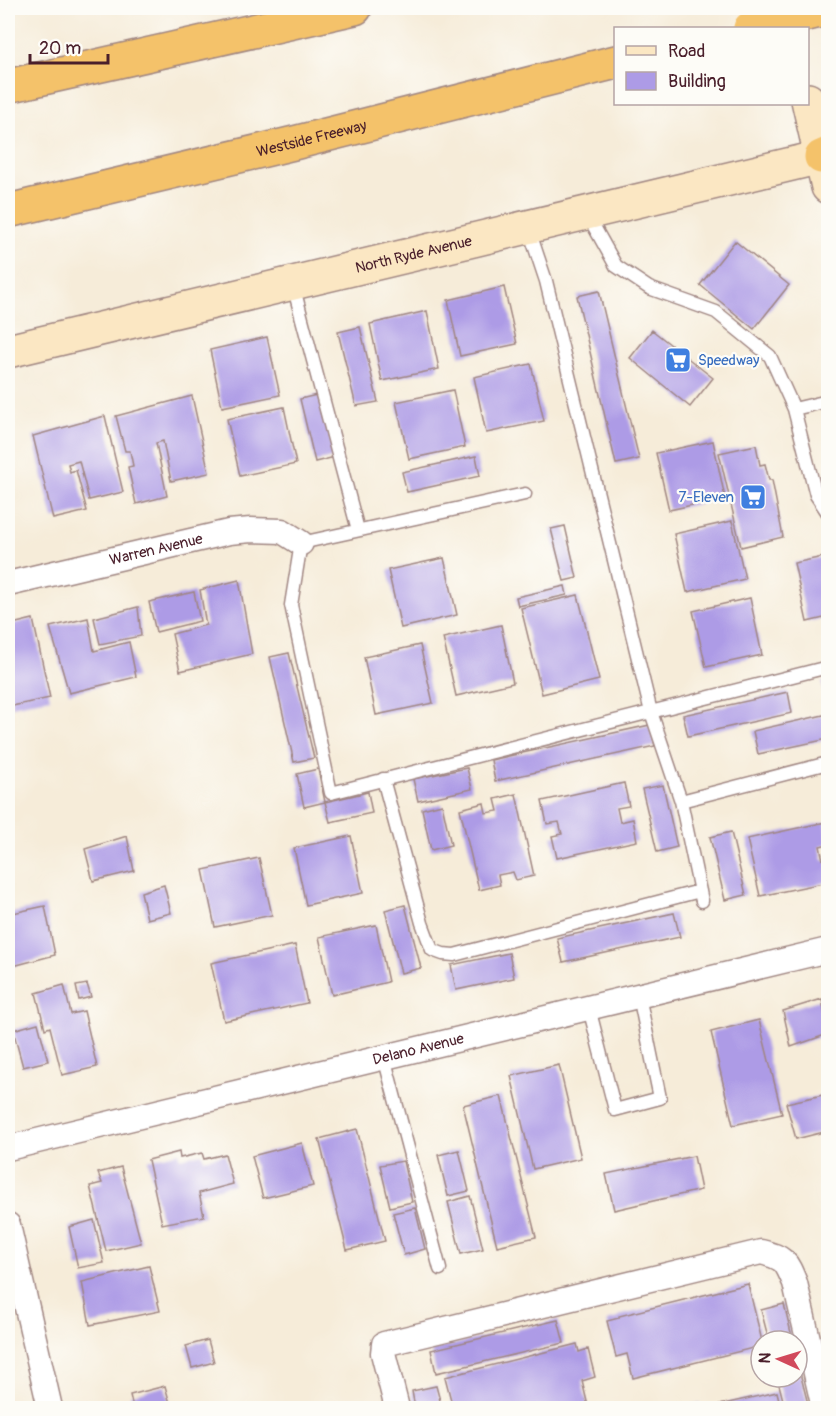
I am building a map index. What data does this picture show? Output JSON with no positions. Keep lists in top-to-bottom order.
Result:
{
  "streets": {
    "highway": ["Westside Freeway"],
    "street": ["North Ryde Avenue", "Warren Avenue", "Delano Avenue"]
  },
  "places": {
    "supermarket": ["Speedway", "7-Eleven"]
  },
  "legend": ["Road", "Building"],
  "scale_bar": "20 m",
  "north": "left"
}
